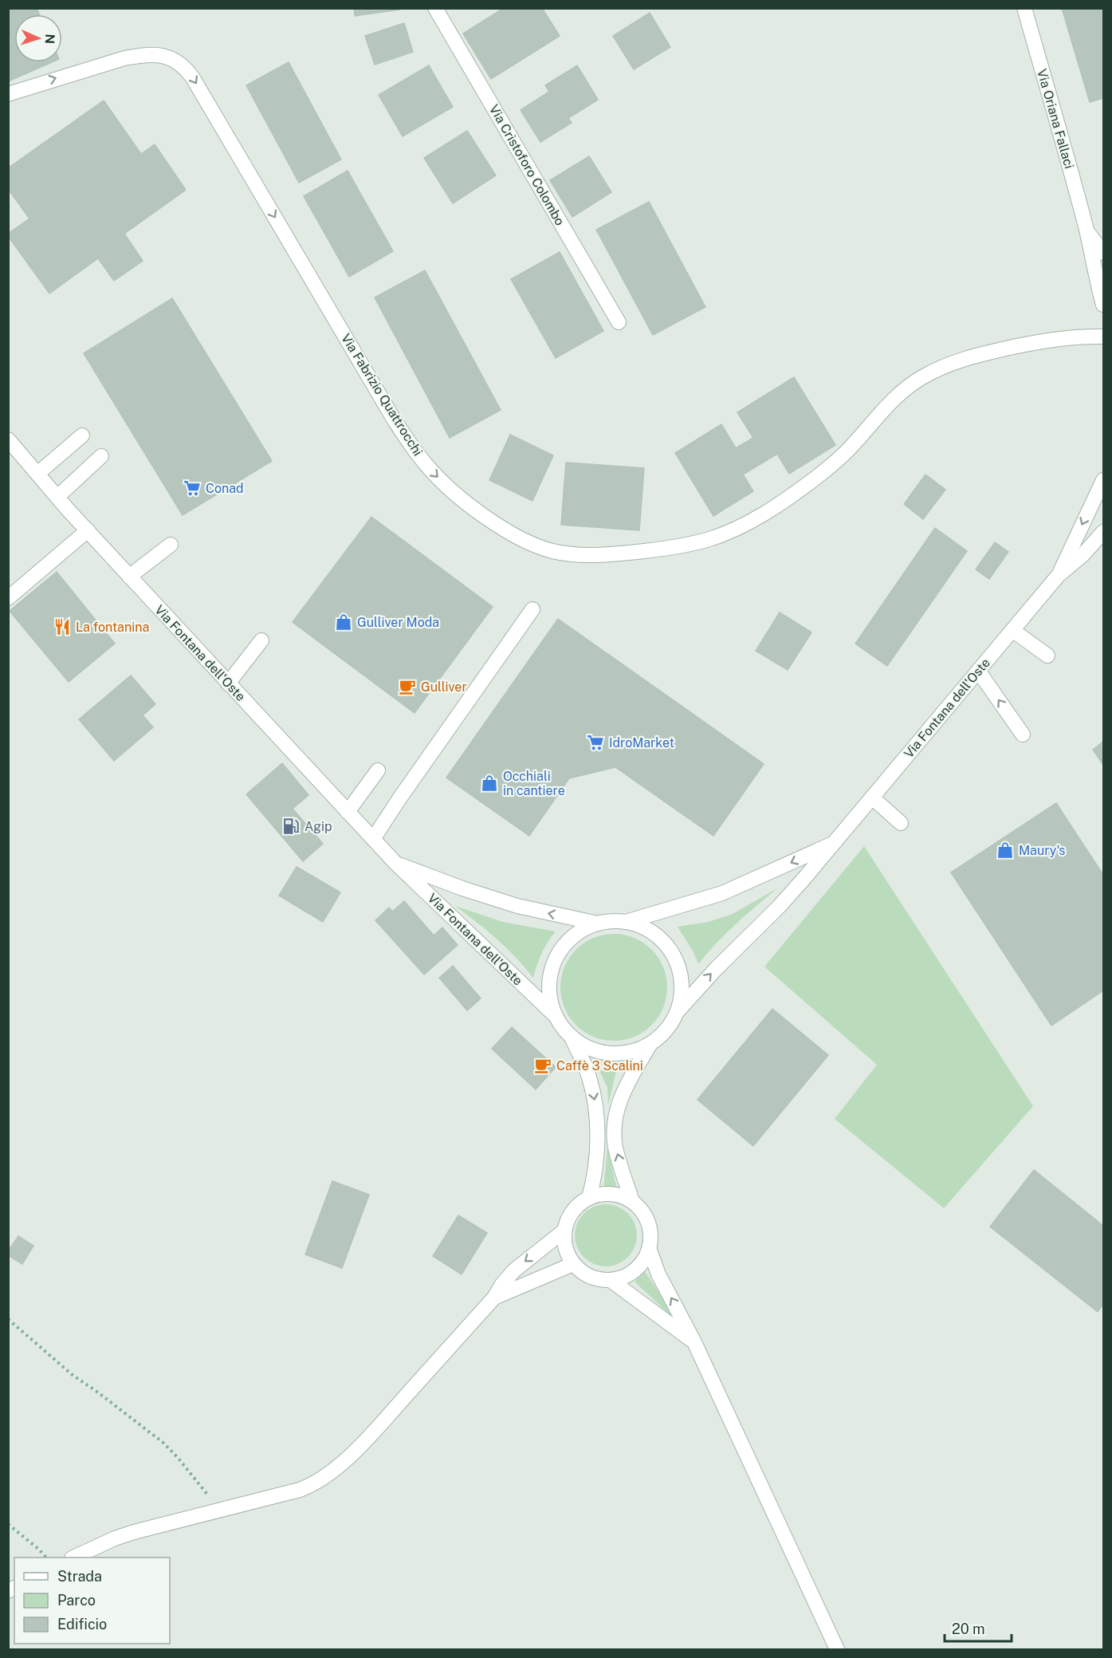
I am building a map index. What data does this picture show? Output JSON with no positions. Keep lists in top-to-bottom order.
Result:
{
  "streets": {
    "street": [
      "Via Oriana Fallaci",
      "Via Cristoforo Colombo",
      "Via Fabrizio Quattrocchi",
      "Via Fontana dell'Oste"
    ]
  },
  "places": {
    "supermarket": ["Conad", "IdroMarket"],
    "shop": ["Gulliver Moda", "Occhiali in cantiere", "Maury's"],
    "restaurant": ["La fontanina"],
    "cafe": ["Gulliver", "Caffè 3 Scalini"],
    "fuel station": ["Agip"]
  },
  "legend": ["Strada", "Parco", "Edificio"],
  "scale_bar": "20 m",
  "north": "right"
}
